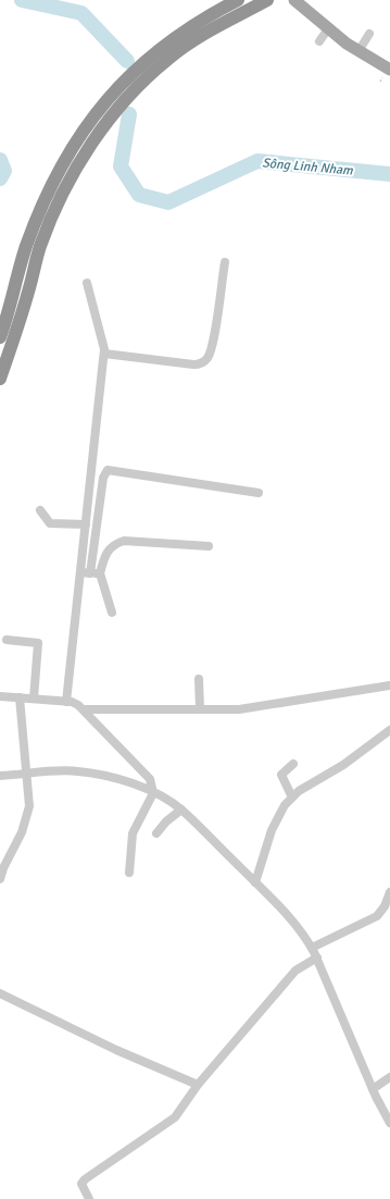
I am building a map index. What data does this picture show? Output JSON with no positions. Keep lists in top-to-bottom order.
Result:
{
  "water": ["Sông Linh Nham"]
}
